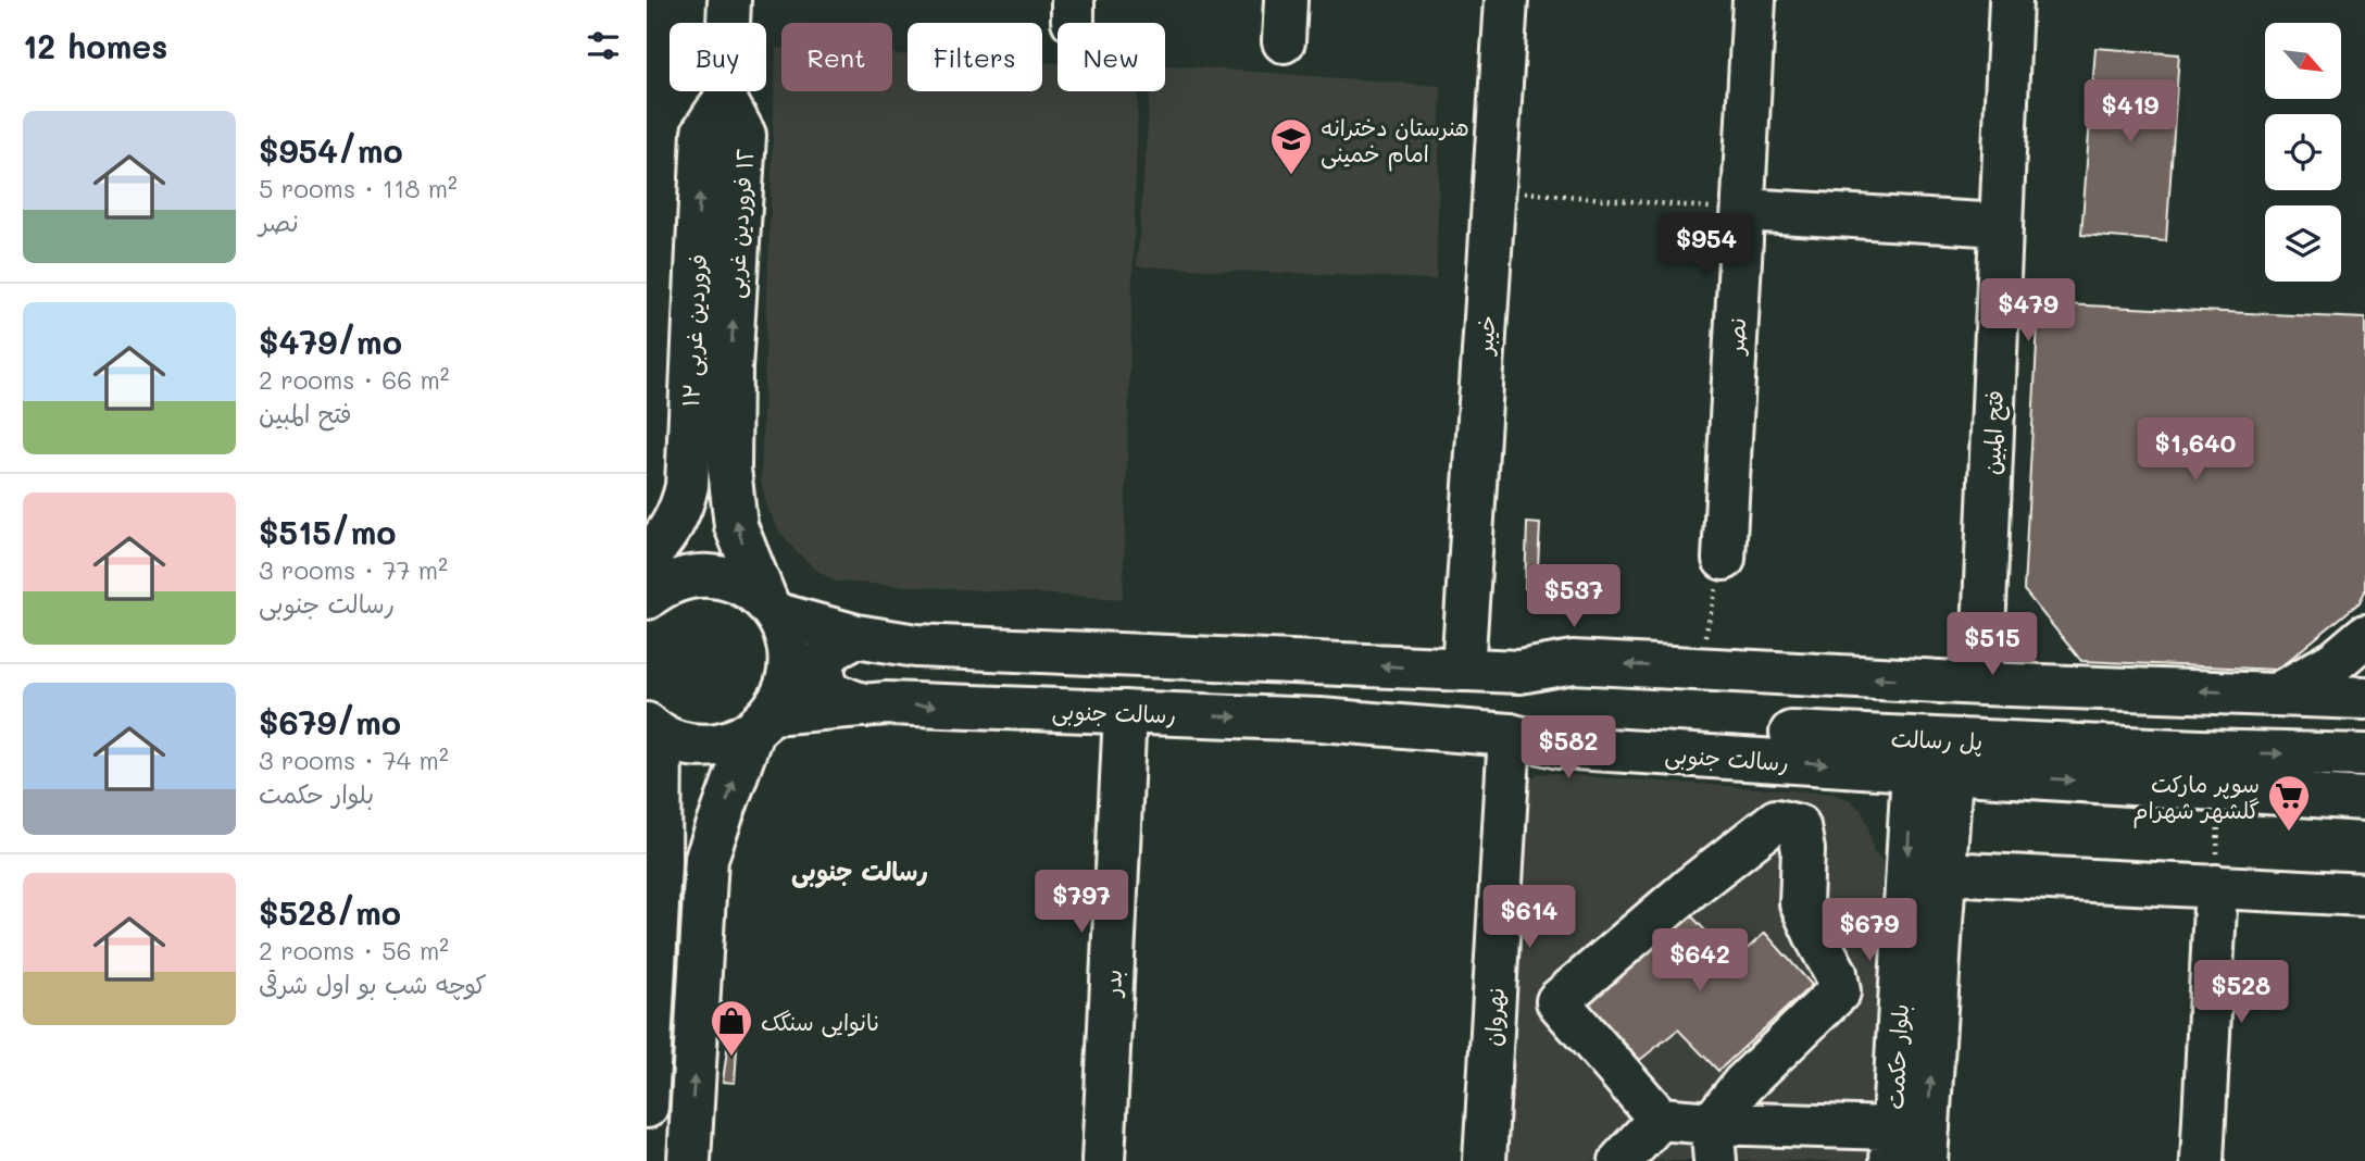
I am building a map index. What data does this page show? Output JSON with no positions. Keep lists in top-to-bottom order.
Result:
{
  "streets": {
    "main road": [
      "١٢ فروردین غربى",
      "۱۲ فروردین غربی",
      "خیبر",
      "نصر",
      "فتح المبین",
      "رسالت جنوبی",
      "پل رسالت",
      "بدر",
      "نهروان",
      "بلوار حکمت"
    ]
  },
  "crossings": [
    ["١٢ فروردین غربى", "۱۲ فروردین غربی"],
    ["۱۲ فروردین غربی", "رسالت جنوبی"],
    ["رسالت جنوبی", "پل رسالت"],
    ["رسالت جنوبی", "بدر"],
    ["رسالت جنوبی", "نهروان"],
    ["رسالت جنوبی", "بلوار حکمت"],
    ["پل رسالت", "نهروان"]
  ],
  "one_way": ["١٢ فروردین غربى"],
  "districts": ["رسالت جنوبی"],
  "places": {
    "school or university": ["هنرستان دخترانه امام خمینی"],
    "supermarket": ["سوپر مارکت گلشهر شهرام"],
    "shop": ["نانوایی سنگک"]
  },
  "north": "bottom right",
  "page": {
    "heading": "12 homes",
    "chip": [
      "Buy",
      "Rent",
      "Filters",
      "New"
    ],
    "price": [
      "$419",
      "$954",
      "$479",
      "$1,640",
      "$537",
      "$515",
      "$582",
      "$797",
      "$614",
      "$679",
      "$642",
      "$528"
    ],
    "list": [
      {
        "name": "$954/mo",
        "note": "5 rooms · 118 m² · نصر"
      },
      {
        "name": "$479/mo",
        "note": "2 rooms · 66 m² · فتح المبین"
      },
      {
        "name": "$515/mo",
        "note": "3 rooms · 77 m² · رسالت جنوبی"
      },
      {
        "name": "$679/mo",
        "note": "3 rooms · 74 m² · بلوار حکمت"
      },
      {
        "name": "$528/mo",
        "note": "2 rooms · 56 m² · کوچه شب بو اول شرقی"
      }
    ]
  }
}
